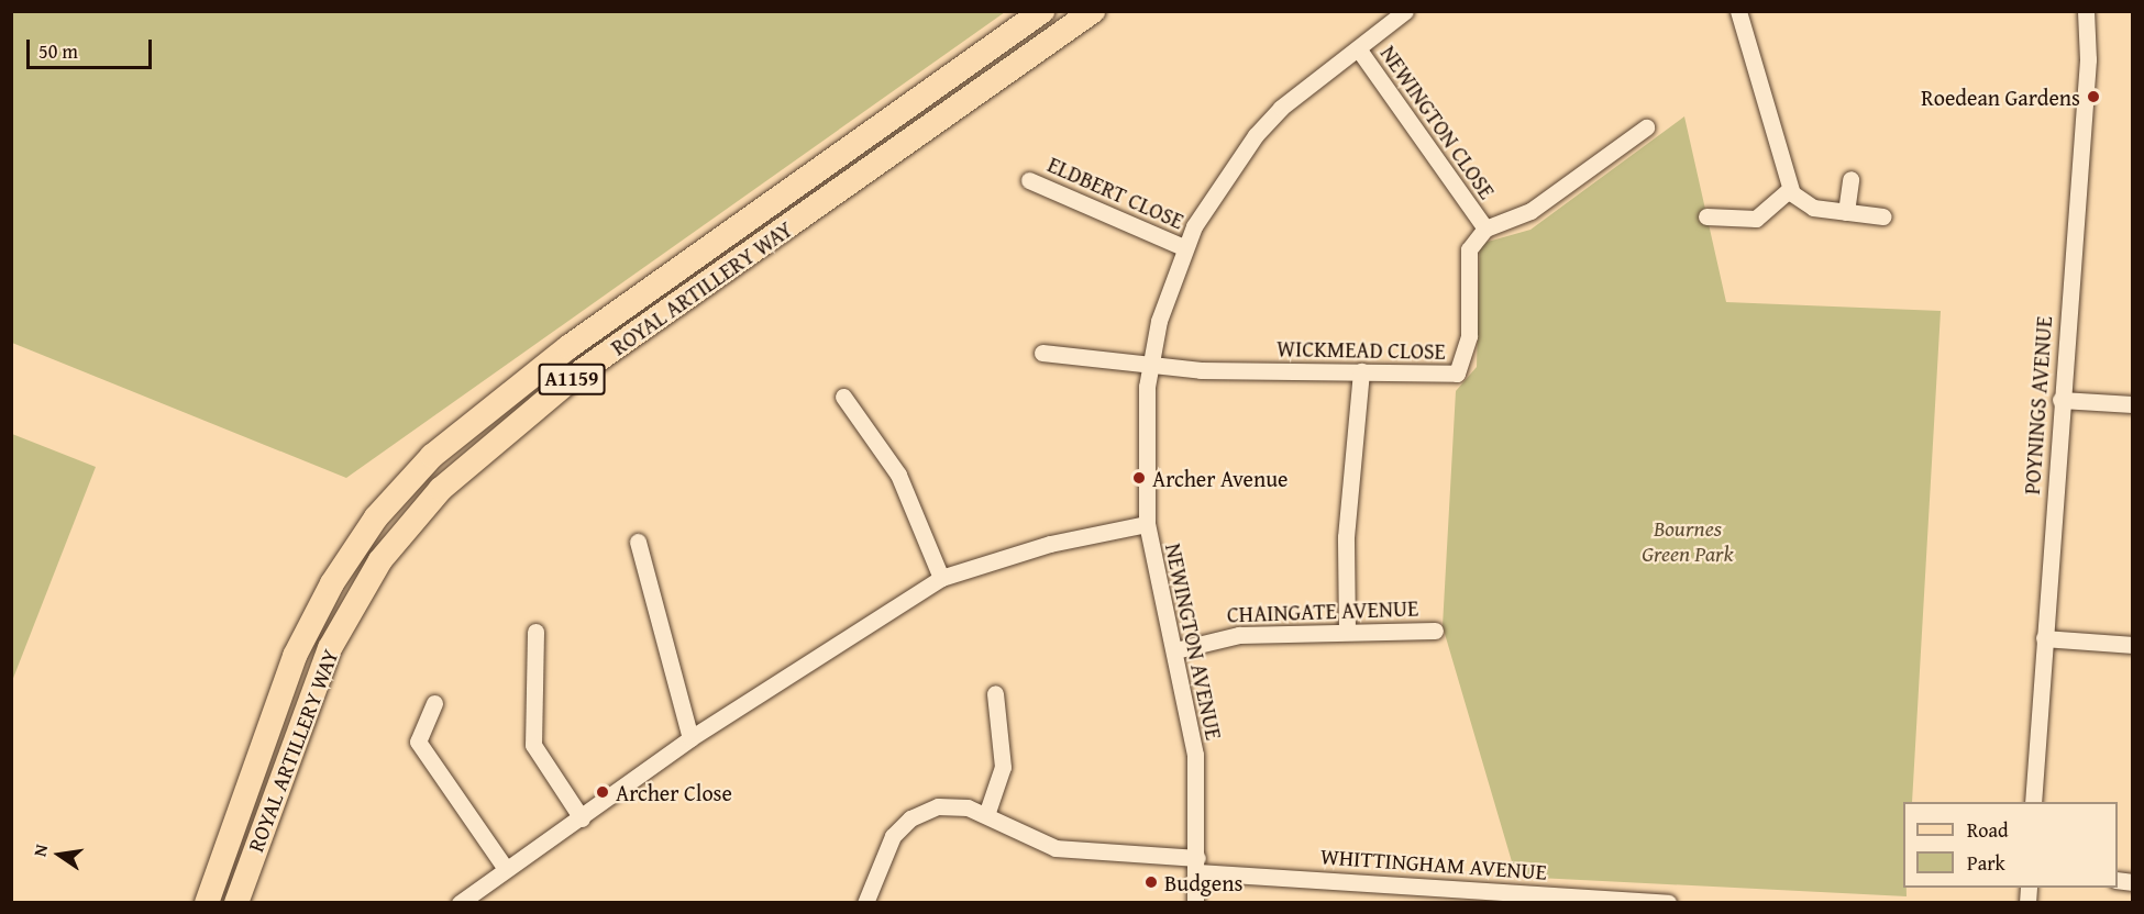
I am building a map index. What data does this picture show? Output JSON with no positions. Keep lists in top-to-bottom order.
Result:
{
  "streets": {
    "main road": ["ROYAL ARTILLERY WAY", "A1159"],
    "street": [
      "NEWINGTON CLOSE",
      "ELDBERT CLOSE",
      "WICKMEAD CLOSE",
      "POYNINGS AVENUE",
      "CHAINGATE AVENUE",
      "NEWINGTON AVENUE",
      "WHITTINGHAM AVENUE"
    ]
  },
  "crossings": [
    ["NEWINGTON CLOSE", "WICKMEAD CLOSE"],
    ["NEWINGTON CLOSE", "NEWINGTON AVENUE"],
    ["ELDBERT CLOSE", "NEWINGTON AVENUE"],
    ["WICKMEAD CLOSE", "NEWINGTON AVENUE"],
    ["CHAINGATE AVENUE", "NEWINGTON AVENUE"],
    ["NEWINGTON AVENUE", "WHITTINGHAM AVENUE"]
  ],
  "parks": ["Bournes Green Park"],
  "places": [
    "Roedean Gardens",
    "Archer Avenue",
    "Archer Close",
    "Budgens"
  ],
  "legend": ["Road", "Park"],
  "scale_bar": "50 m",
  "north": "left"
}
